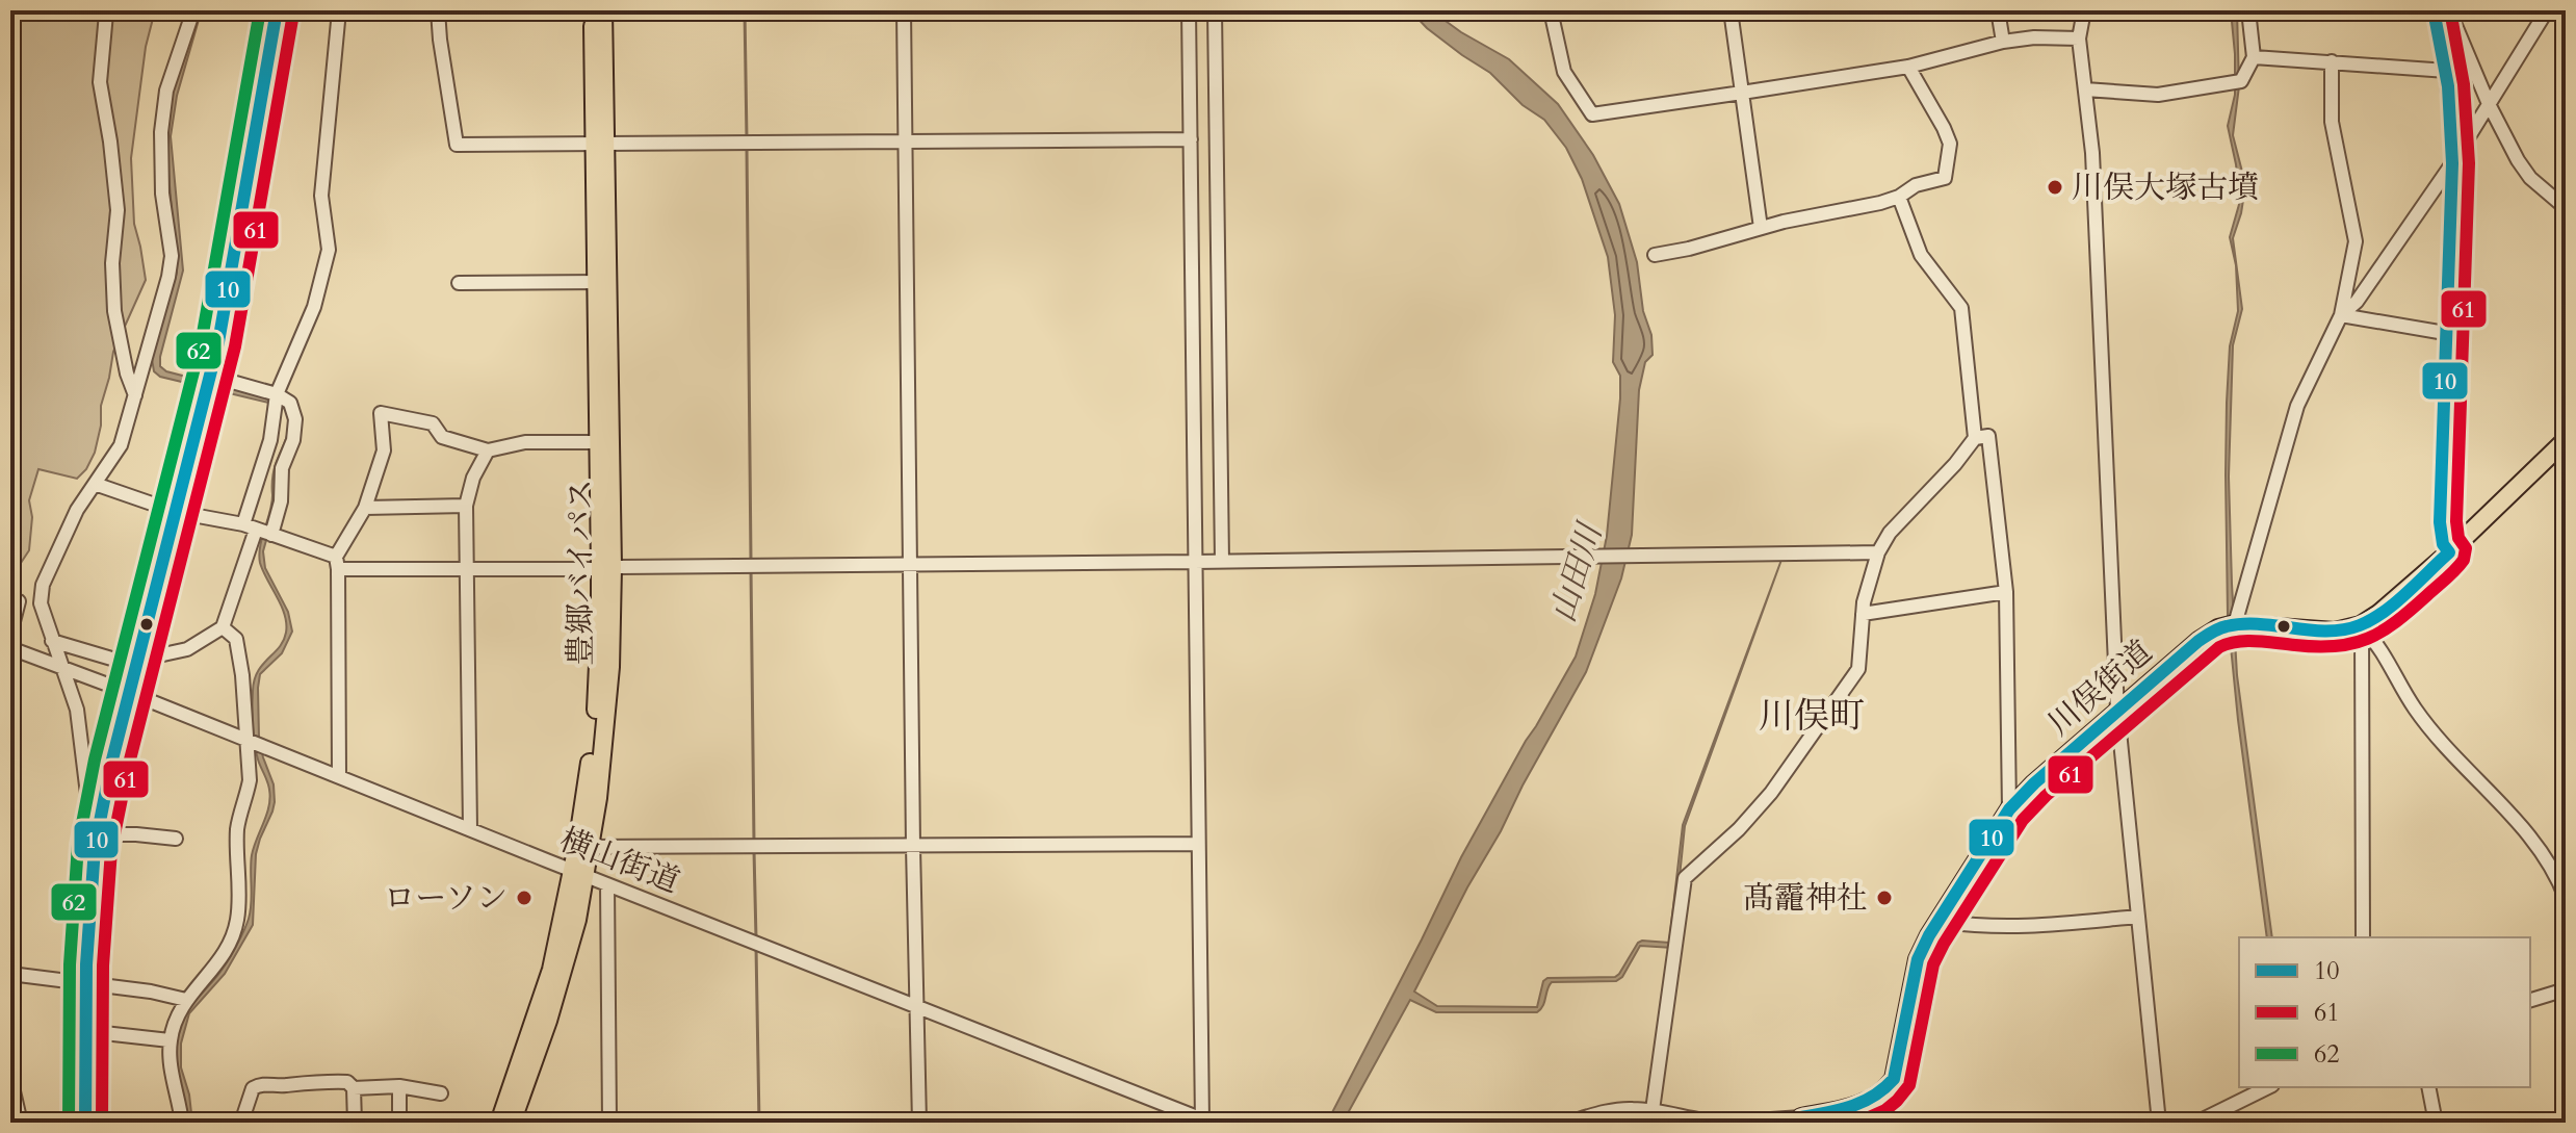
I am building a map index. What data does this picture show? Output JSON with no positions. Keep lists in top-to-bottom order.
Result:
{
  "streets": {
    "main road": ["豊郷バイパス", "川俣街道"],
    "street": ["横山街道"]
  },
  "crossings": [
    ["豊郷バイパス", "横山街道"]
  ],
  "districts": ["川俣町"],
  "water": ["山田川"],
  "places": ["川俣大塚古墳", "ローソン", "髙靇神社"],
  "lines": ["transit line 10", "transit line 61", "transit line 62"],
  "legend": ["10", "61", "62"]
}
